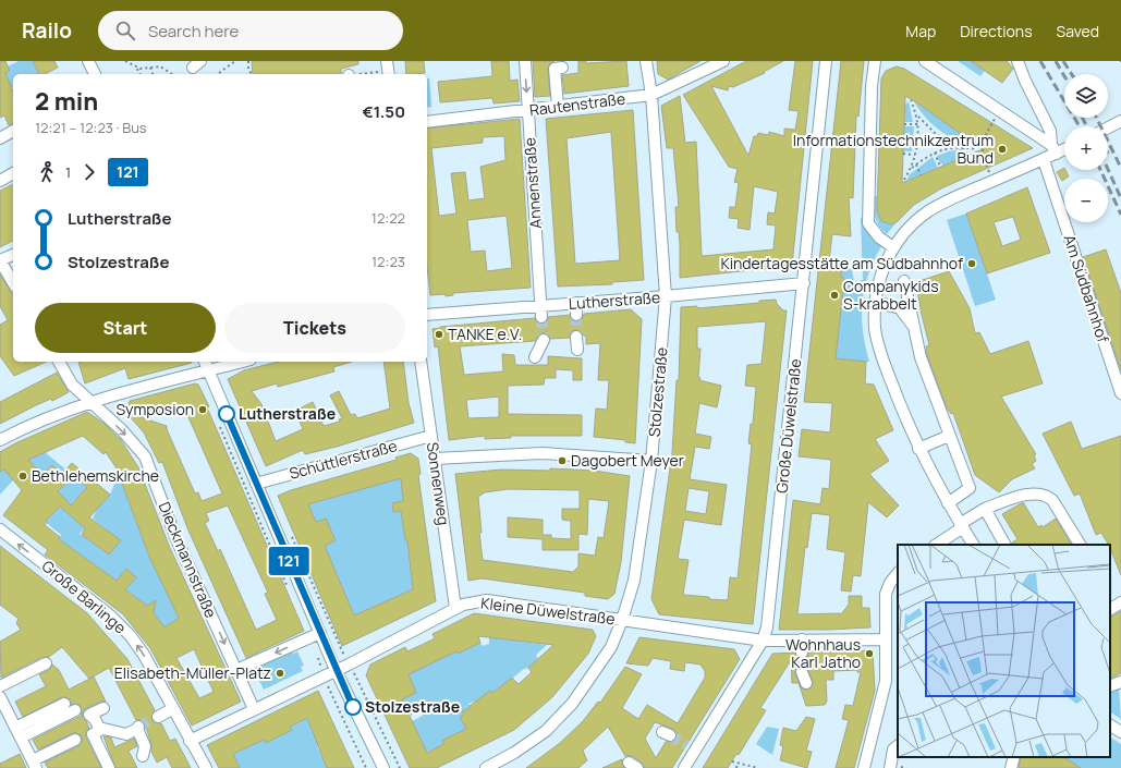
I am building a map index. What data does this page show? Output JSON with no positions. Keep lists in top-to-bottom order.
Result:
{
  "streets": {
    "street": [
      "Rautenstraße",
      "Annenstraße",
      "Am Südbahnhof",
      "Lutherstraße",
      "Stolzestraße",
      "Große Düwelstraße",
      "Schüttlerstraße",
      "Sonnenweg",
      "Dieckmannstraße",
      "Große Barlinge",
      "Kleine Düwelstraße"
    ]
  },
  "crossings": [
    ["Rautenstraße", "Annenstraße"],
    ["Rautenstraße", "Stolzestraße"],
    ["Annenstraße", "Lutherstraße"],
    ["Lutherstraße", "Stolzestraße"],
    ["Lutherstraße", "Große Düwelstraße"],
    ["Stolzestraße", "Kleine Düwelstraße"],
    ["Große Düwelstraße", "Kleine Düwelstraße"],
    ["Schüttlerstraße", "Sonnenweg"],
    ["Sonnenweg", "Kleine Düwelstraße"],
    ["Dieckmannstraße", "Kleine Düwelstraße"],
    ["Große Barlinge", "Kleine Düwelstraße"]
  ],
  "one_way": ["Große Barlinge"],
  "places": [
    "Informationstechnikzentrum Bund",
    "Kindertagesstätte am Südbahnhof",
    "Companykids S-krabbelt",
    "TANKE e.V.",
    "Symposion",
    "Lutherstraße",
    "Dagobert Meyer",
    "Bethlehemskirche",
    "Wohnhaus Karl Jatho",
    "Elisabeth-Müller-Platz",
    "Stolzestraße"
  ],
  "lines": ["bus line 121"],
  "page": {
    "header": "Railo",
    "search": "Search here",
    "nav": ["Map", "Directions", "Saved"],
    "on_map": "121",
    "map_buttons": ["+", "−"],
    "heading": ["2 min", "12:21 – 12:23 · Bus", "€1.50"],
    "legs": ["1", "121"],
    "list": [
      {
        "name": "Lutherstraße",
        "value": "12:22"
      },
      {
        "name": "Stolzestraße",
        "value": "12:23"
      }
    ],
    "buttons": ["Start", "Tickets"]
  }
}
